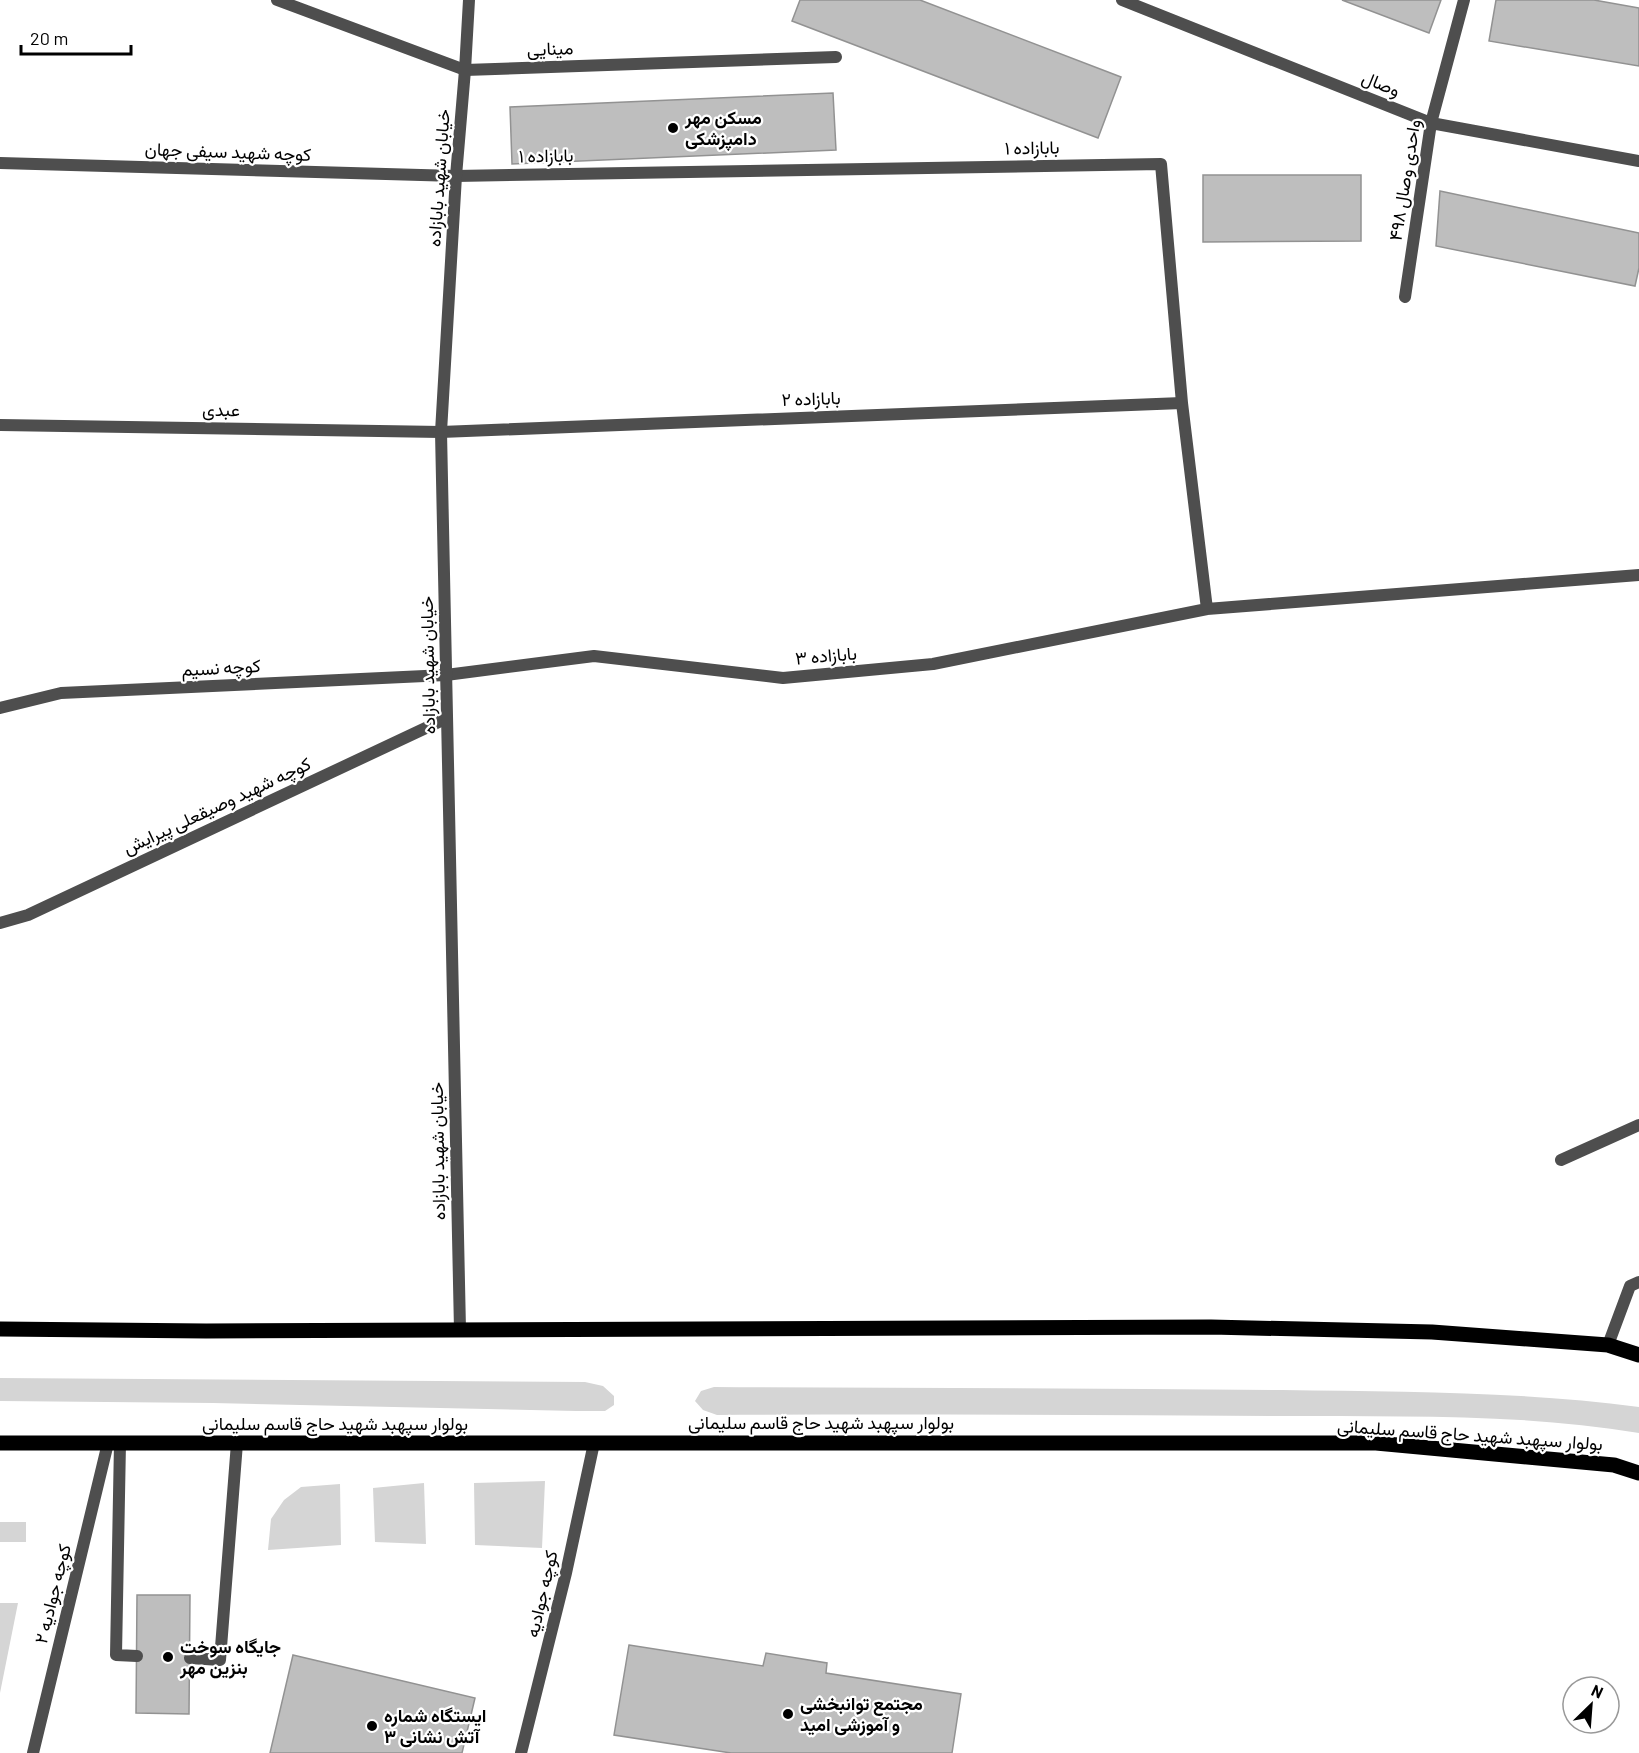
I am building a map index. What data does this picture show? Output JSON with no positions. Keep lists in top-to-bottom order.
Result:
{
  "streets": {
    "main road": ["بولوار سپهبد شهید حاج قاسم سلیمانی"],
    "street": [
      "مینایی",
      "وصال",
      "بابازاده ۱",
      "کوچه شهید سیفی جهان",
      "خیابان شهید بابازاده",
      "۴۹۸ واحدی وصال",
      "بابازاده ۲",
      "عبدی",
      "بابازاده ۳",
      "کوچه نسیم",
      "کوچه شهید وصیقعلی پیرایش",
      "کوچه جوادیه ۲",
      "کوچه جوادیه"
    ]
  },
  "crossings": [
    ["مینایی", "خیابان شهید بابازاده"],
    ["وصال", "۴۹۸ واحدی وصال"],
    ["بابازاده ۱", "کوچه شهید سیفی جهان"],
    ["بابازاده ۱", "خیابان شهید بابازاده"],
    ["بابازاده ۱", "بابازاده ۲"],
    ["بابازاده ۱", "بابازاده ۳"],
    ["کوچه شهید سیفی جهان", "خیابان شهید بابازاده"],
    ["خیابان شهید بابازاده", "بابازاده ۲"],
    ["خیابان شهید بابازاده", "عبدی"],
    ["خیابان شهید بابازاده", "بابازاده ۳"],
    ["خیابان شهید بابازاده", "کوچه نسیم"],
    ["خیابان شهید بابازاده", "کوچه شهید وصیقعلی پیرایش"],
    ["بابازاده ۲", "عبدی"],
    ["بابازاده ۳", "کوچه نسیم"],
    ["بولوار سپهبد شهید حاج قاسم سلیمانی", "کوچه جوادیه ۲"],
    ["بولوار سپهبد شهید حاج قاسم سلیمانی", "کوچه جوادیه"]
  ],
  "places": [
    "مسکن مهر دامپزشکی",
    "جایگاه سوخت بنزین مهر",
    "مجتمع توانبخشی و آموزشی امید",
    "ایستگاه شماره ۳ آتش نشانی"
  ],
  "scale_bar": "20 m",
  "north": "top right"
}
